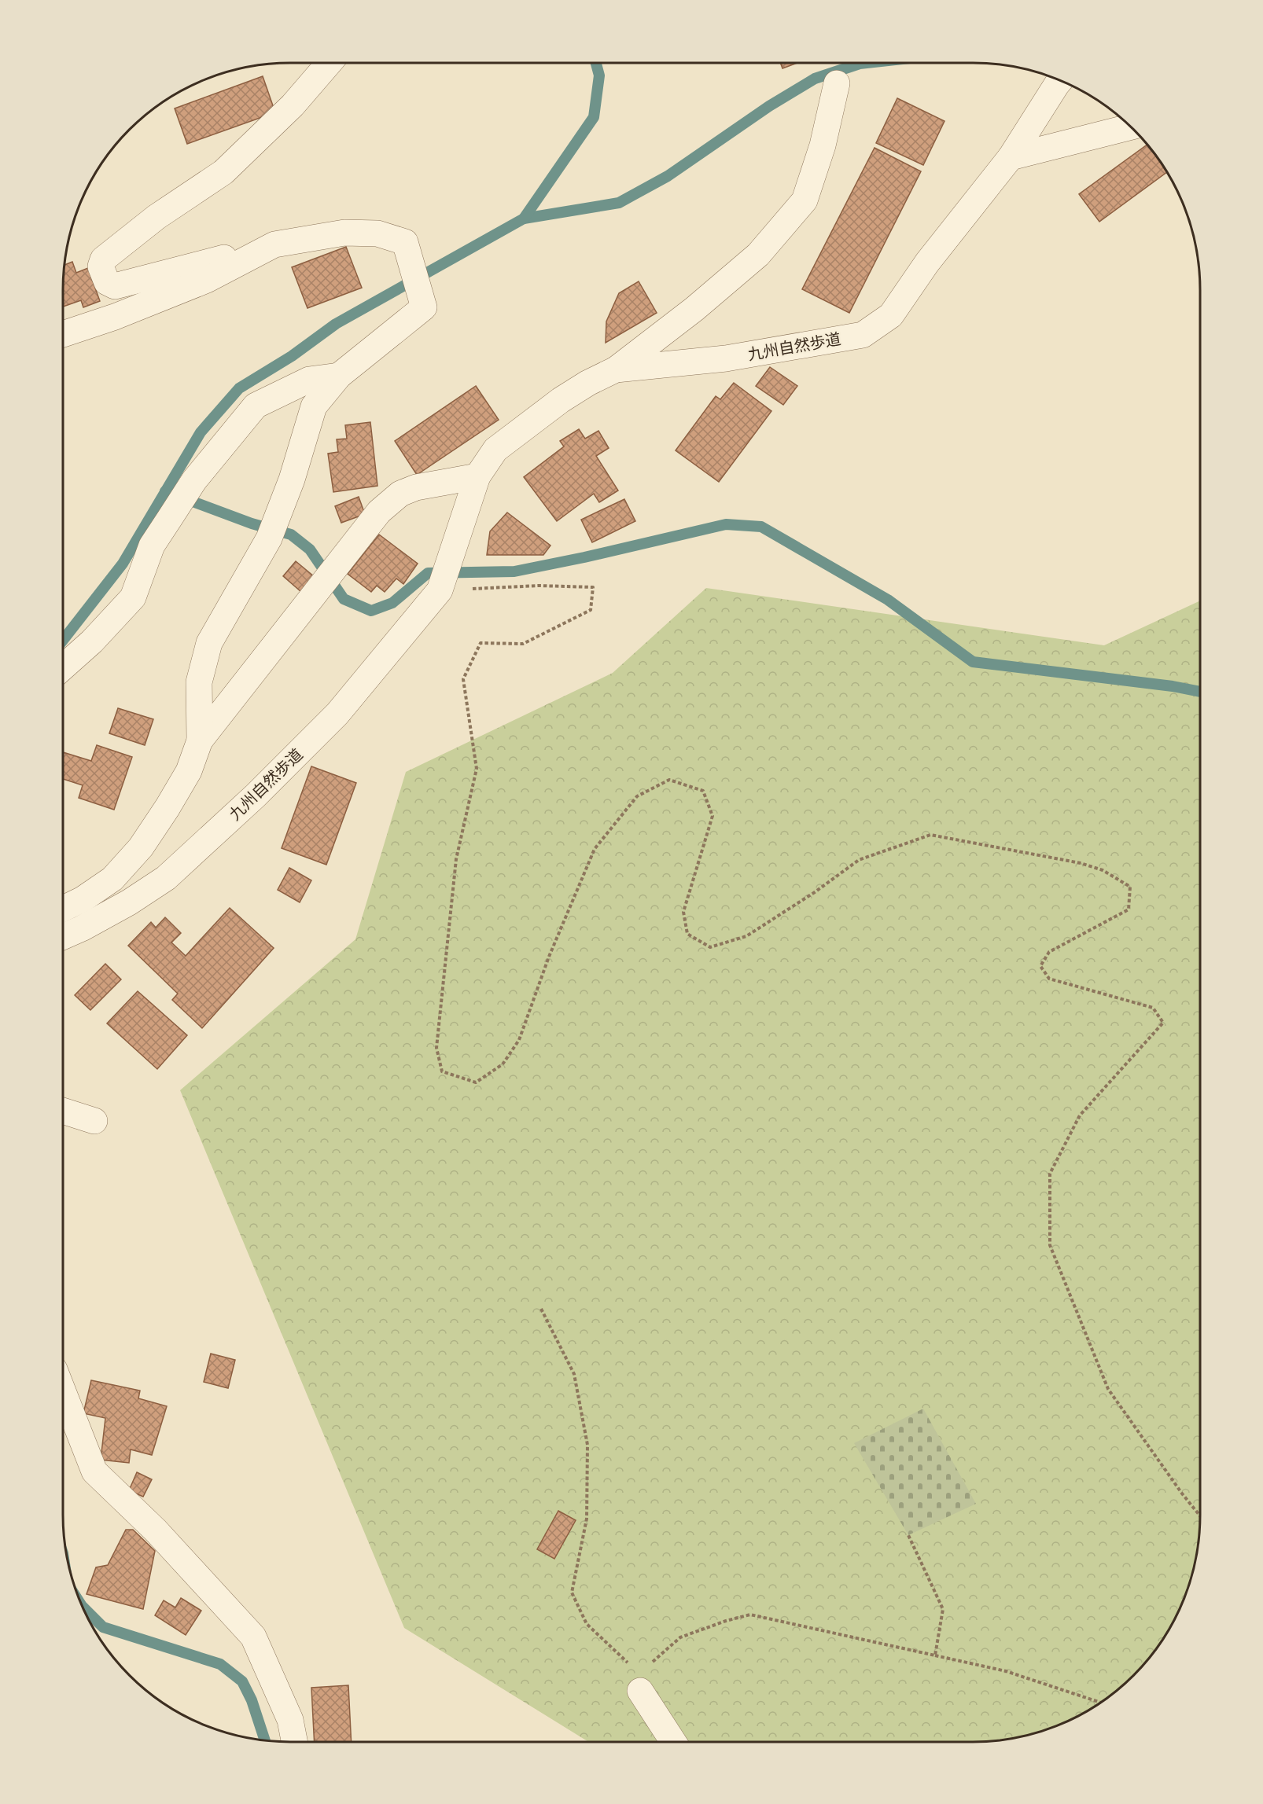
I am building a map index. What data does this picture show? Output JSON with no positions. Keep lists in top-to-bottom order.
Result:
{
  "streets": {
    "street": ["九州自然歩道"]
  }
}
